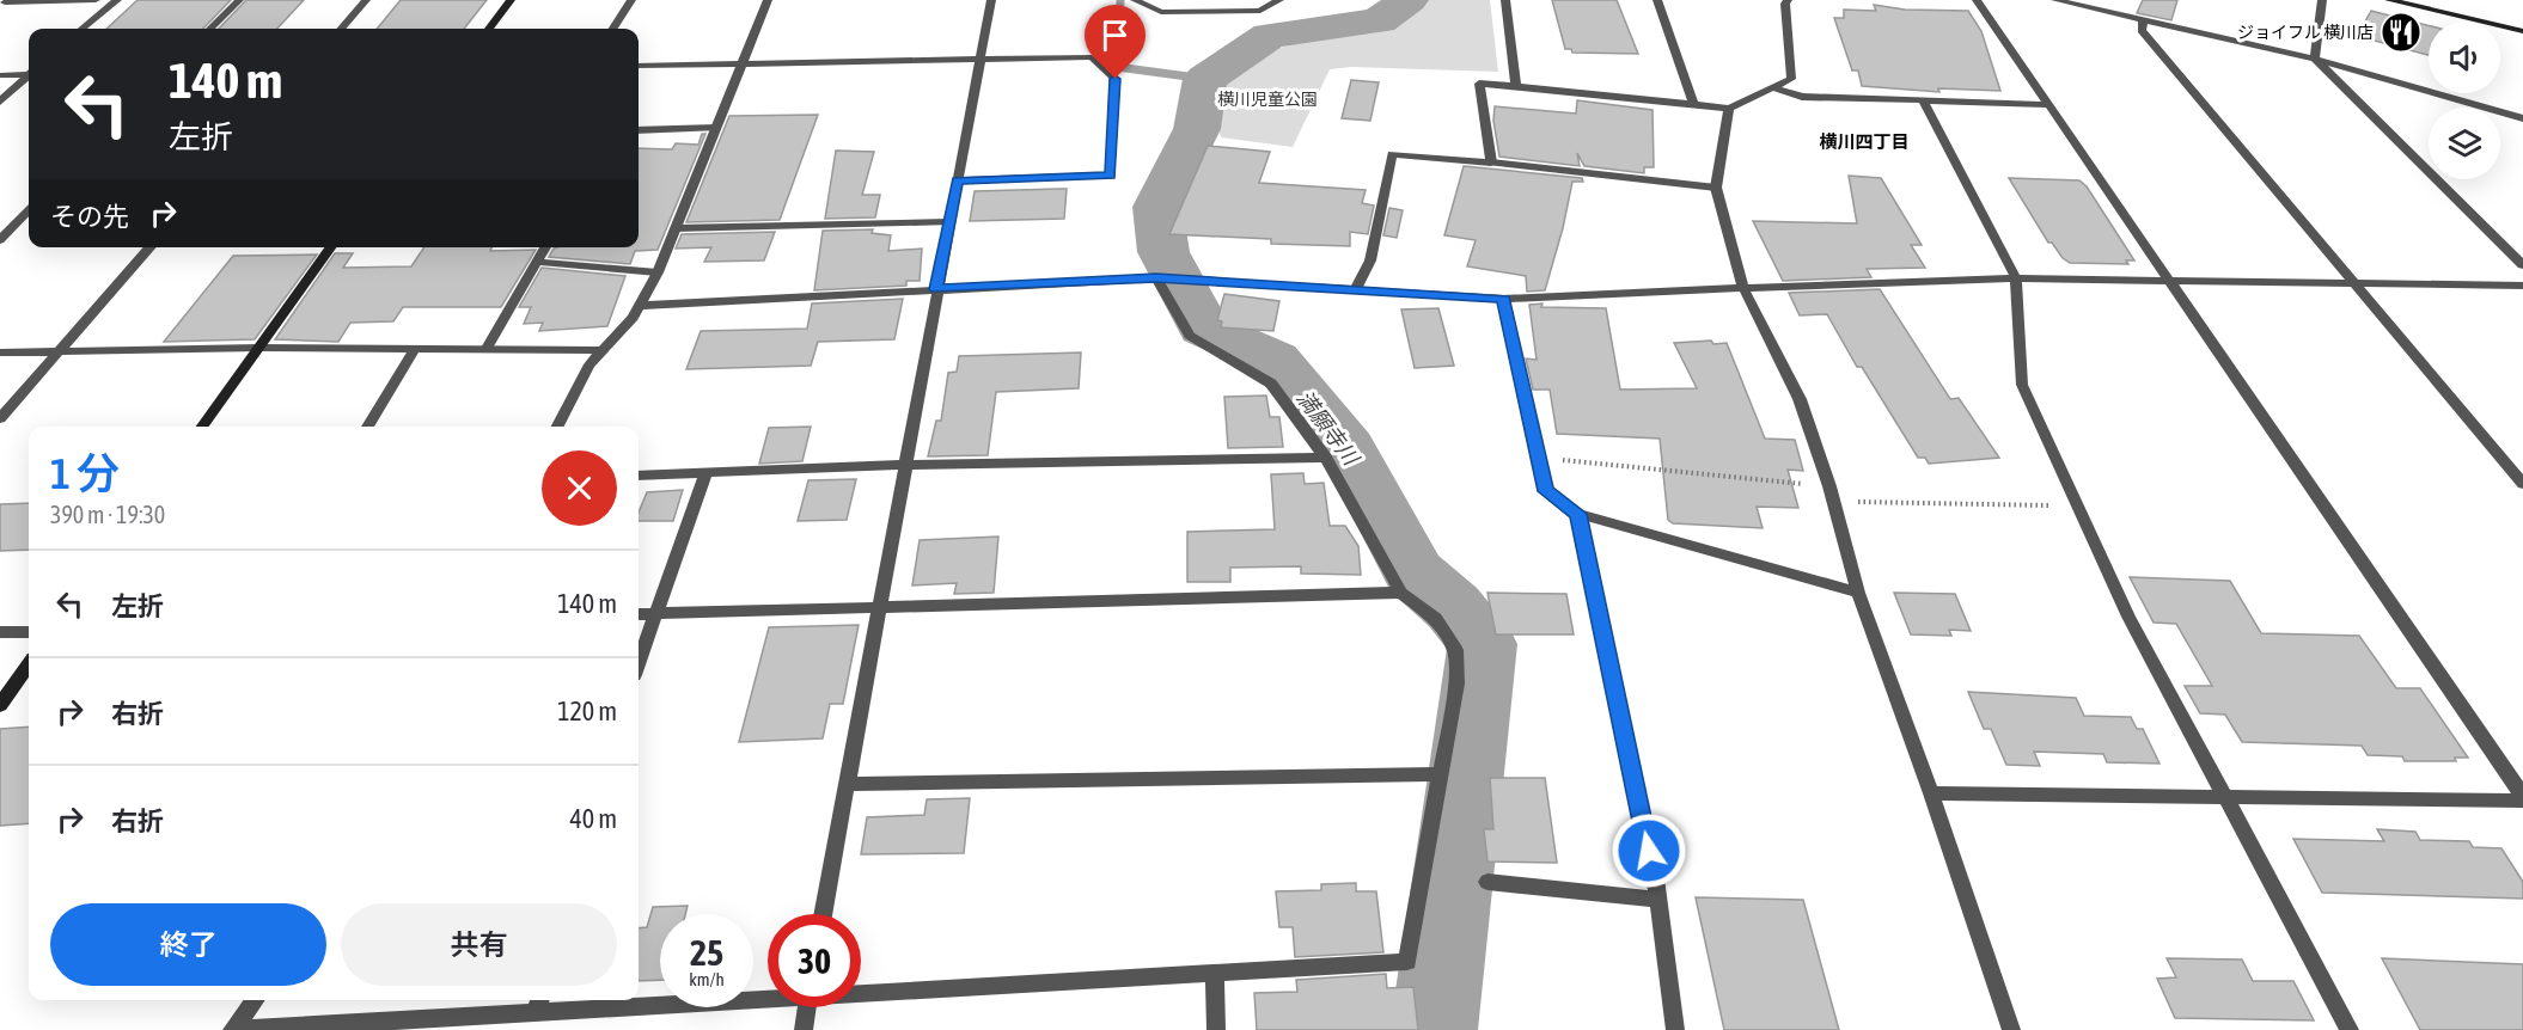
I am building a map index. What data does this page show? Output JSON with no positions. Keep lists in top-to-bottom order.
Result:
{
  "districts": ["横川四丁目"],
  "water": ["満願寺川"],
  "parks": ["横川児童公園"],
  "places": {
    "restaurant": ["ジョイフル 横川店"]
  },
  "page": {
    "turn": ["140 m", "左折"],
    "then": "その先",
    "heading": ["1 分", "390 m · 19:30"],
    "list": [
      {
        "name": "左折",
        "value": "140 m"
      },
      {
        "name": "右折",
        "value": "120 m"
      },
      {
        "name": "右折",
        "value": "40 m"
      }
    ],
    "buttons": ["終了", "共有"],
    "speed": "25 km/h",
    "limit": "30"
  }
}
